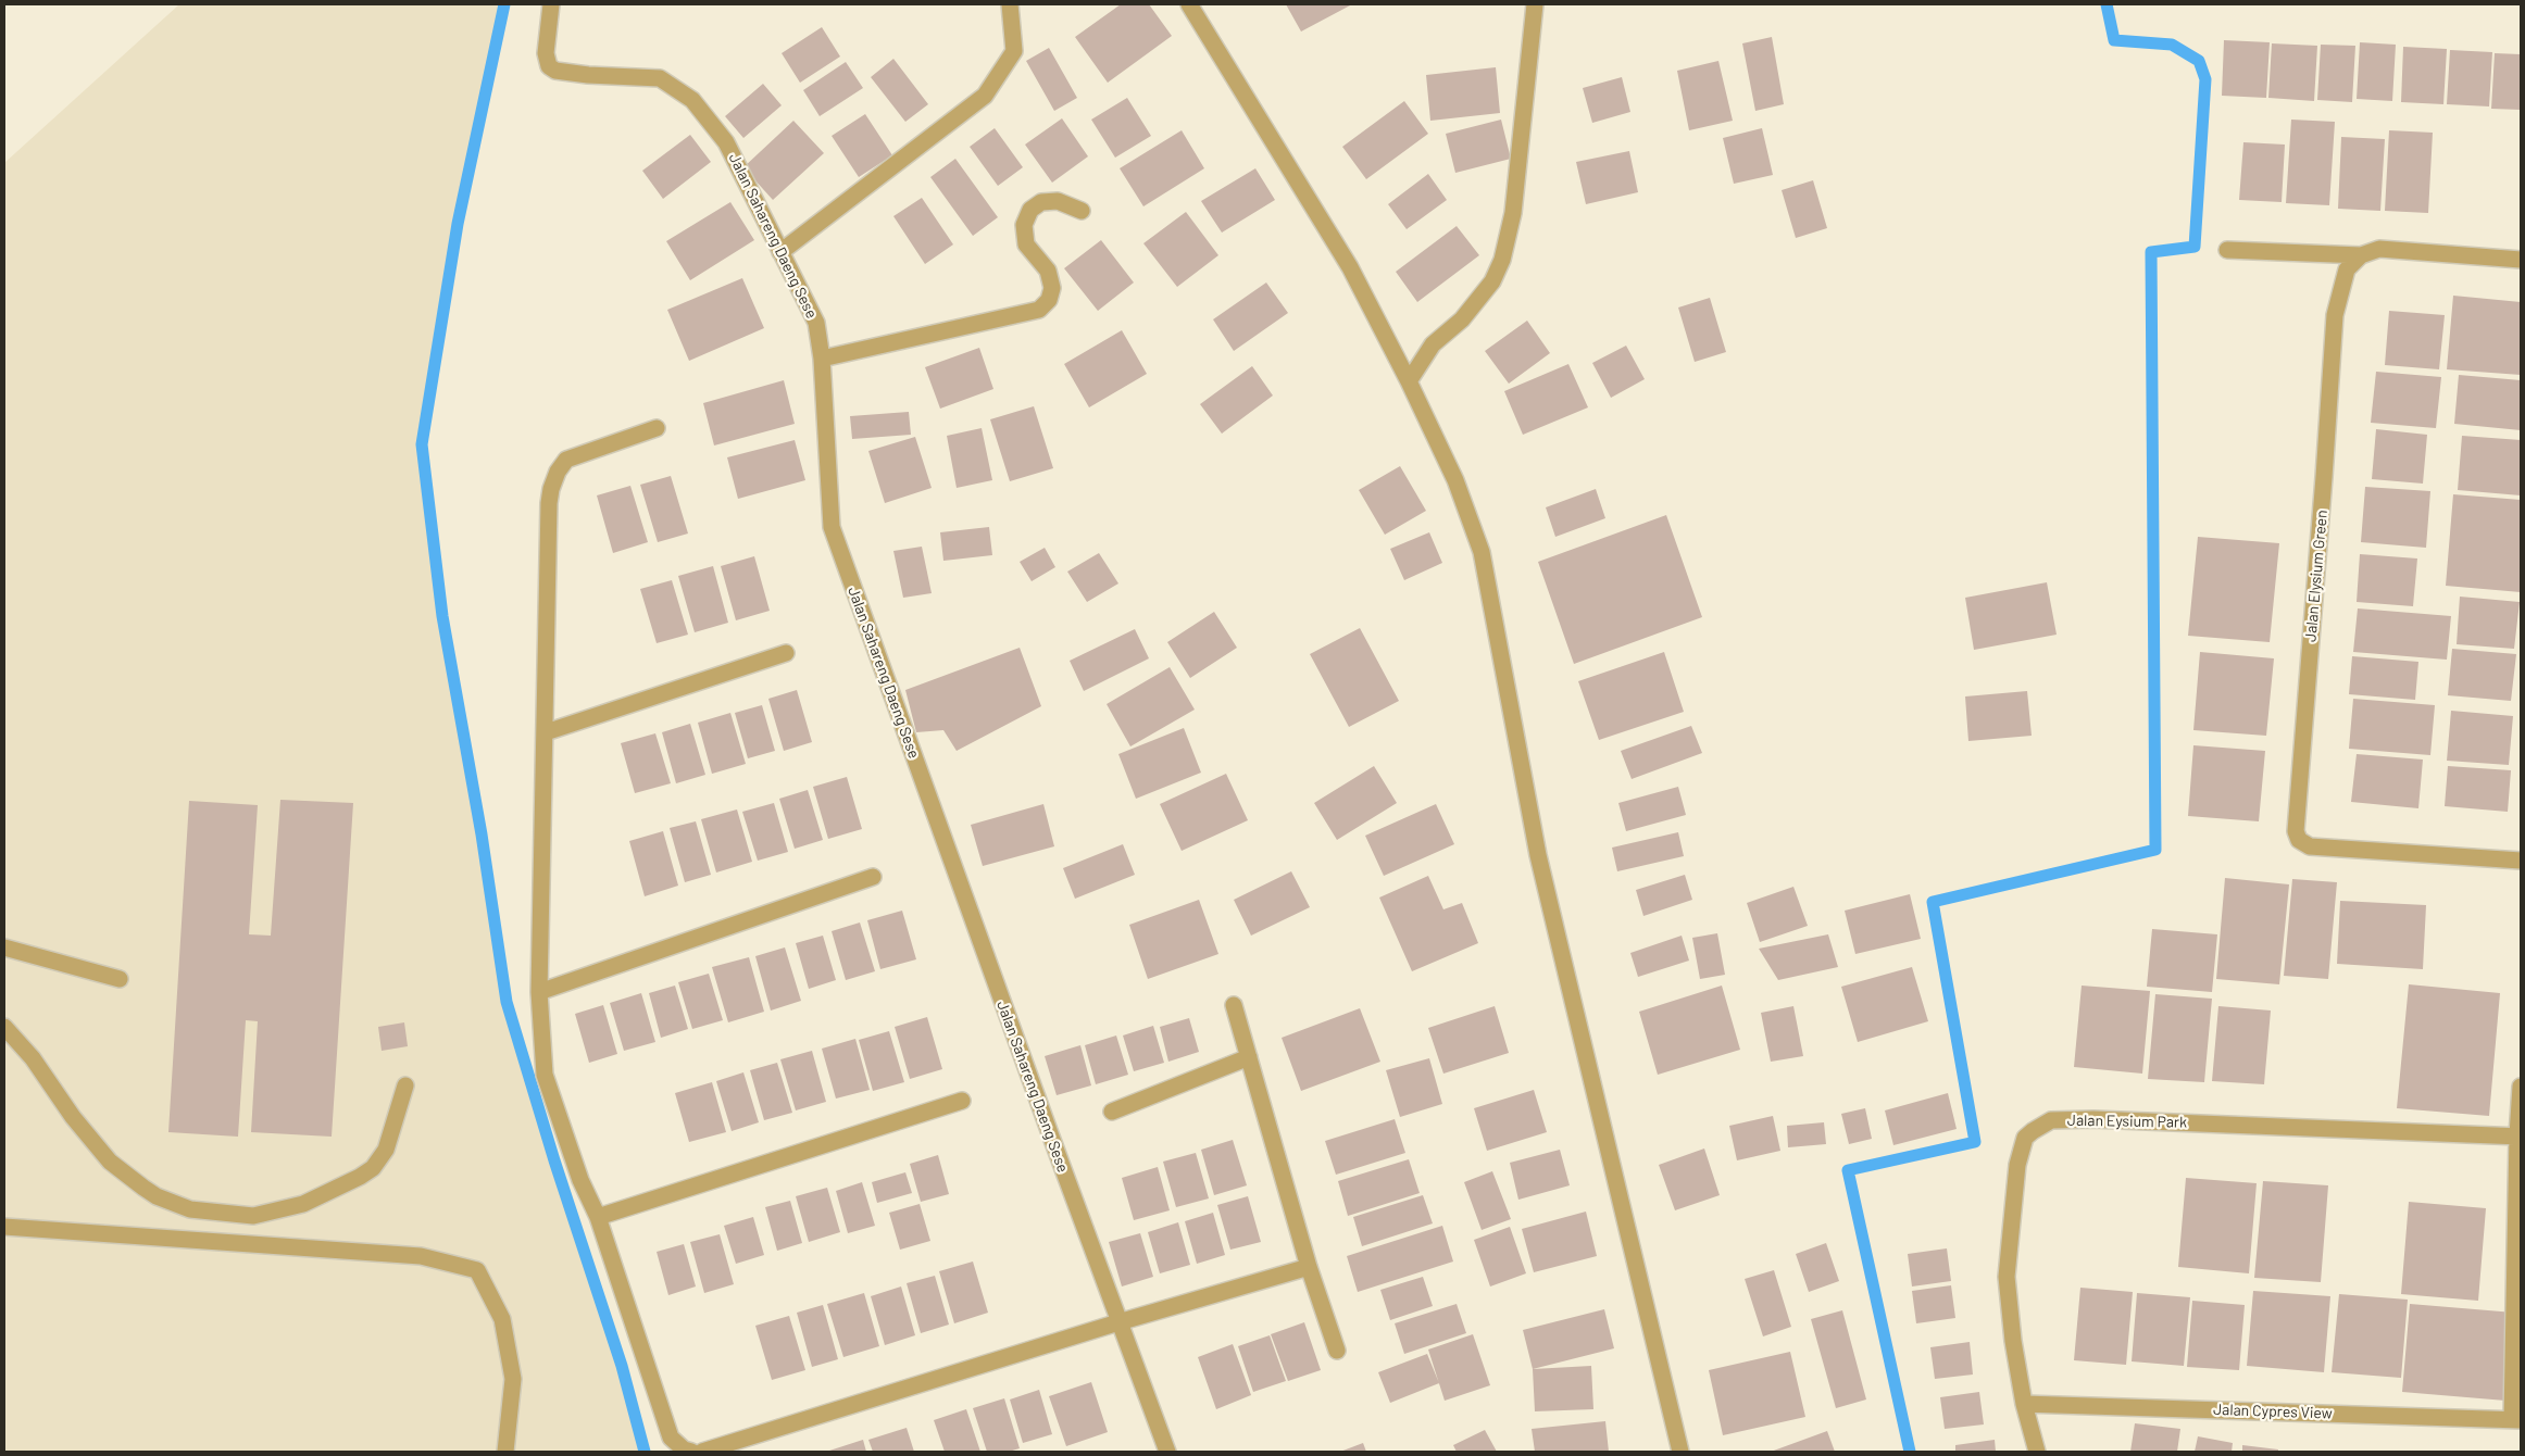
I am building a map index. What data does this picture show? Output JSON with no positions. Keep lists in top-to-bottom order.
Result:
{
  "streets": {
    "street": [
      "Jalan Sahareng Daeng Sese",
      "Jalan Elysium Green",
      "Jalan Eysium Park",
      "Jalan Cypres View"
    ]
  },
  "crossings": [
    ["Jalan Eysium Park", "Jalan Cypres View"]
  ]
}
